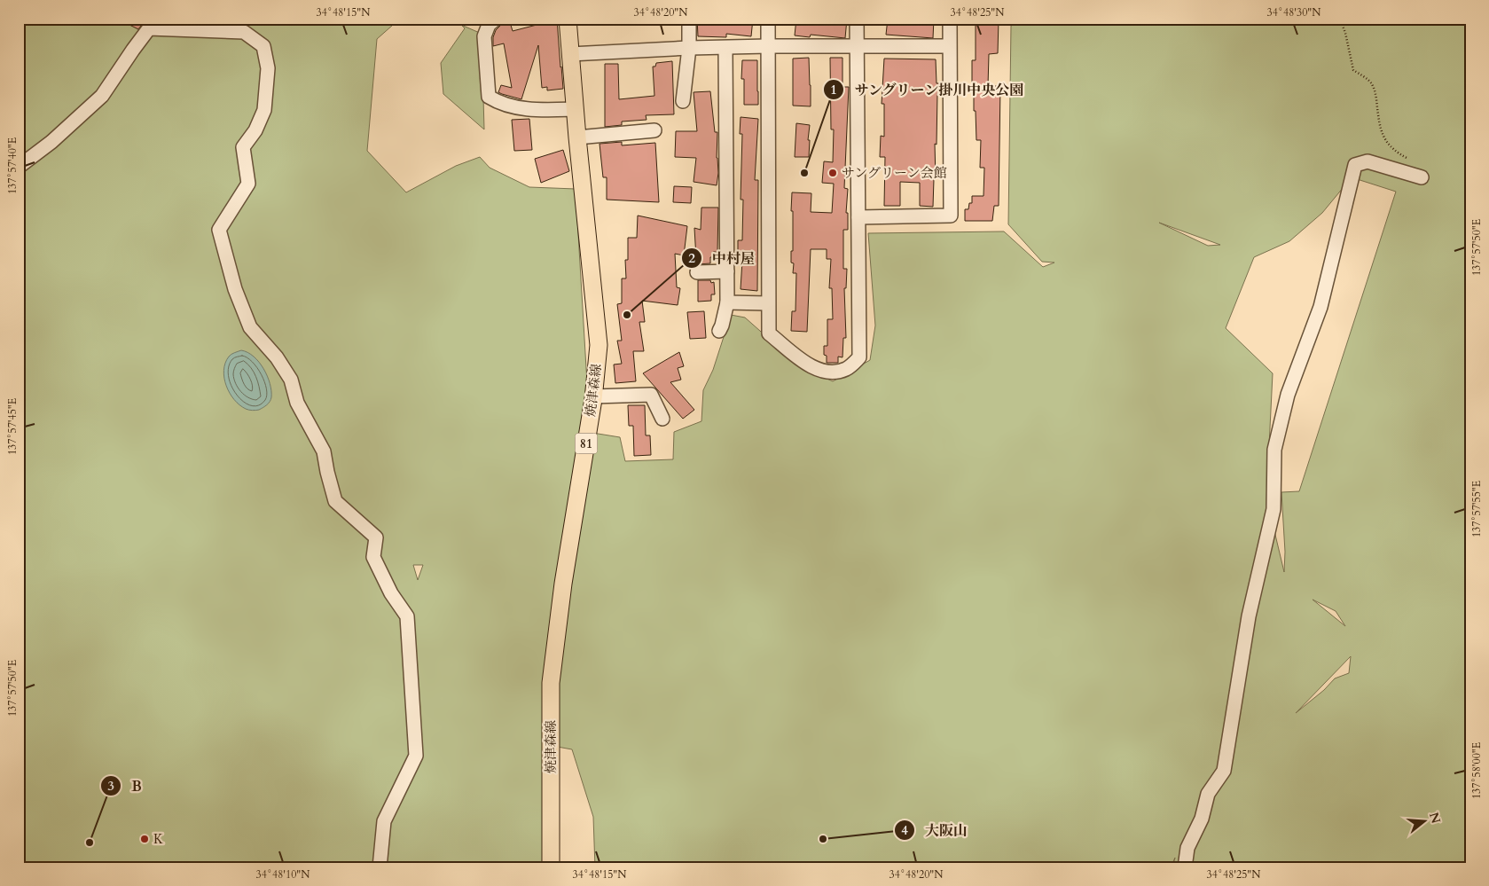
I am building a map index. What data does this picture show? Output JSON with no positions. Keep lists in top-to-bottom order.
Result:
{
  "streets": {
    "main road": ["焼津森線", "81"]
  },
  "places": [
    "サングリーン掛川中央公園",
    "サングリーン会館",
    "中村屋",
    "K",
    "大阪山",
    "B"
  ],
  "north": "right",
  "coordinates": [
    "34°48'15\"N",
    "34°48'20\"N",
    "34°48'25\"N",
    "34°48'30\"N",
    "137°57'40\"E",
    "137°57'50\"E",
    "137°57'45\"E",
    "137°57'55\"E",
    "137°58'00\"E",
    "34°48'10\"N"
  ]
}
